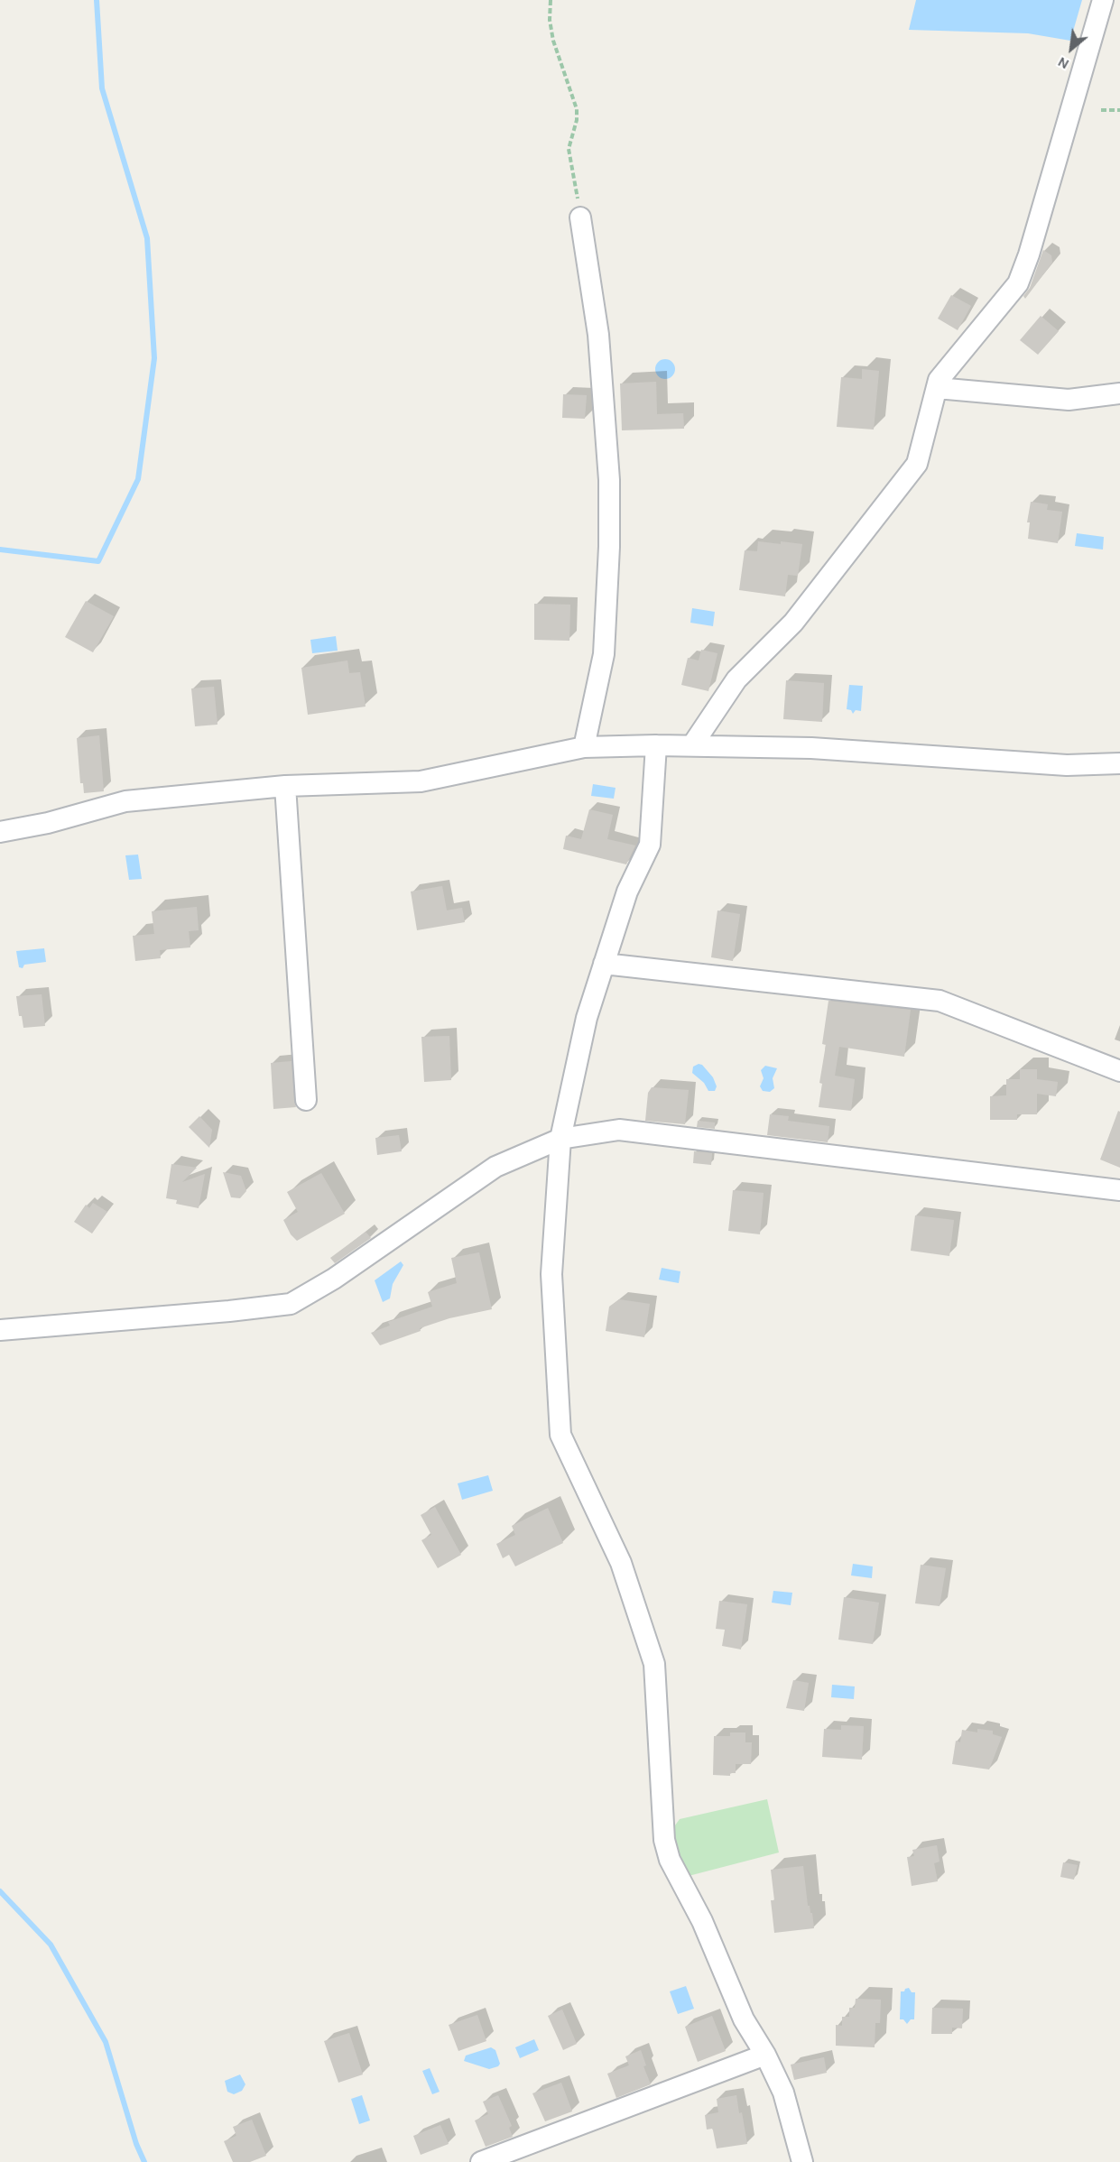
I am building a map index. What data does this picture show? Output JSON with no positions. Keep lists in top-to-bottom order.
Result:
{
  "north": "bottom left"
}
